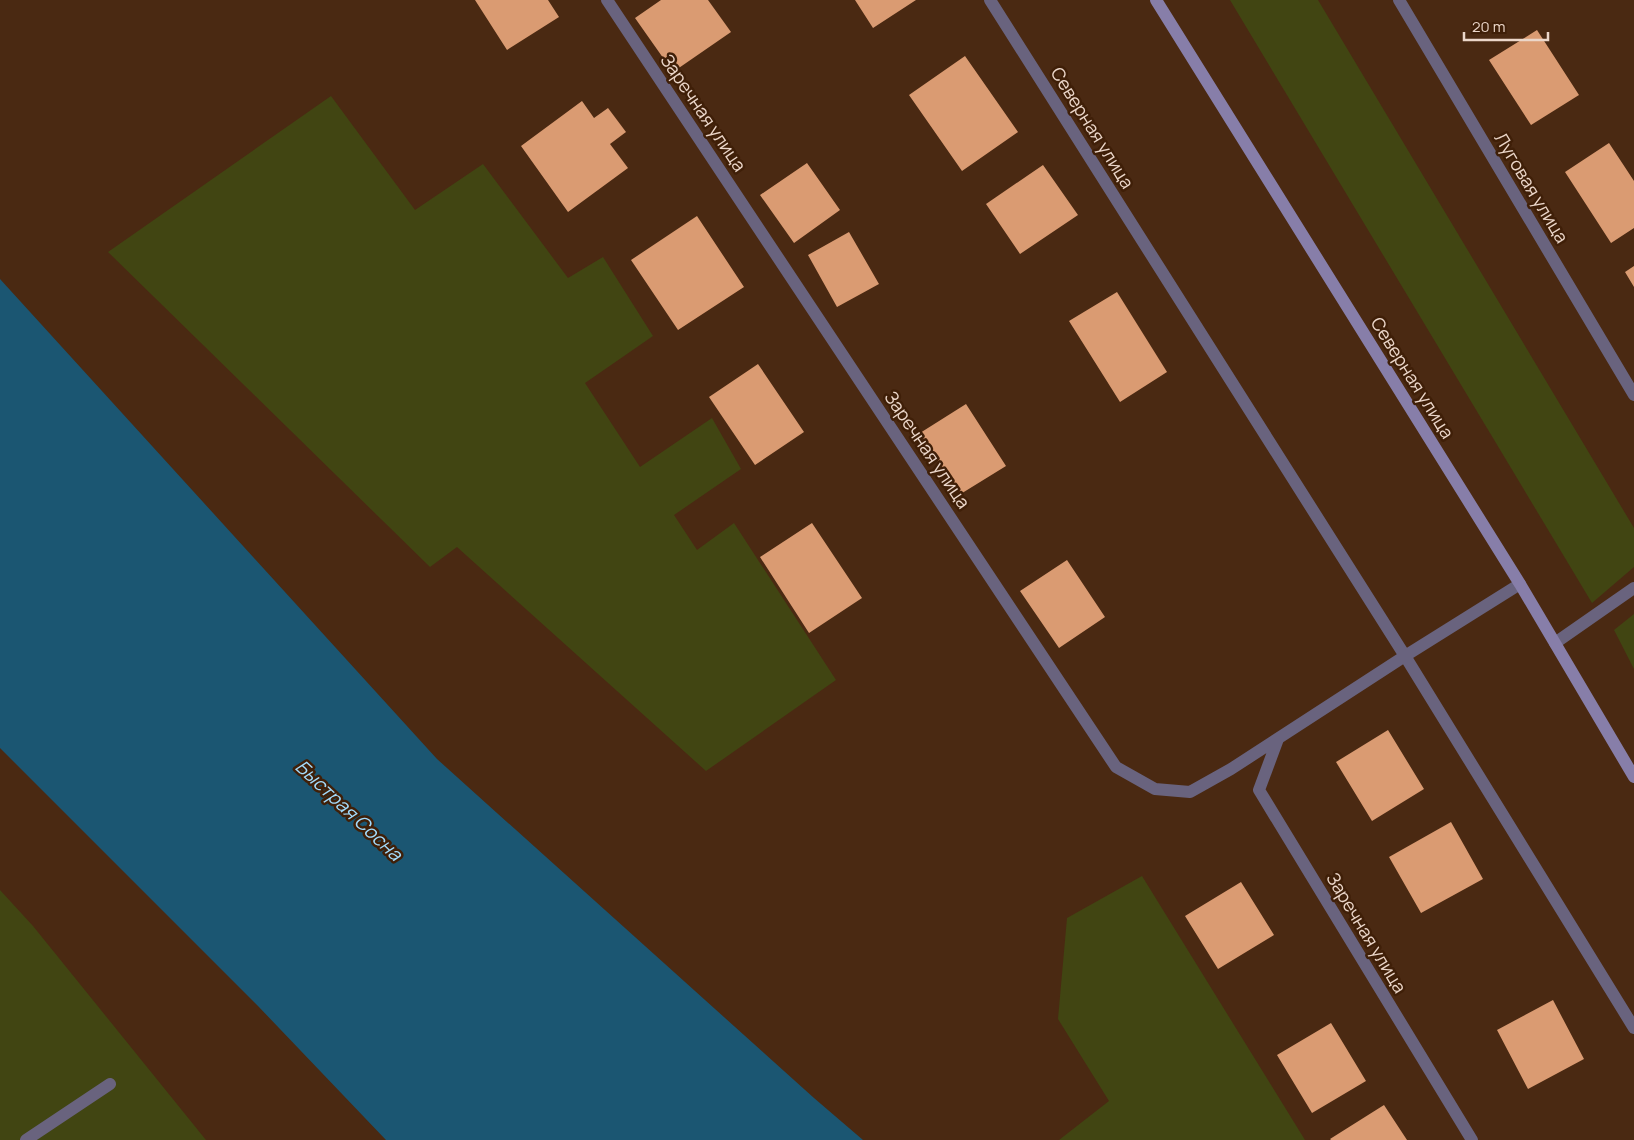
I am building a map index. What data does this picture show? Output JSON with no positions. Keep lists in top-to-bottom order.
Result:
{
  "streets": {
    "street": ["Заречная улица", "Северная улица", "Луговая улица"]
  },
  "crossings": [
    ["Заречная улица", "Северная улица"]
  ],
  "water": ["Быстрая Сосна"],
  "scale_bar": "20 m"
}
